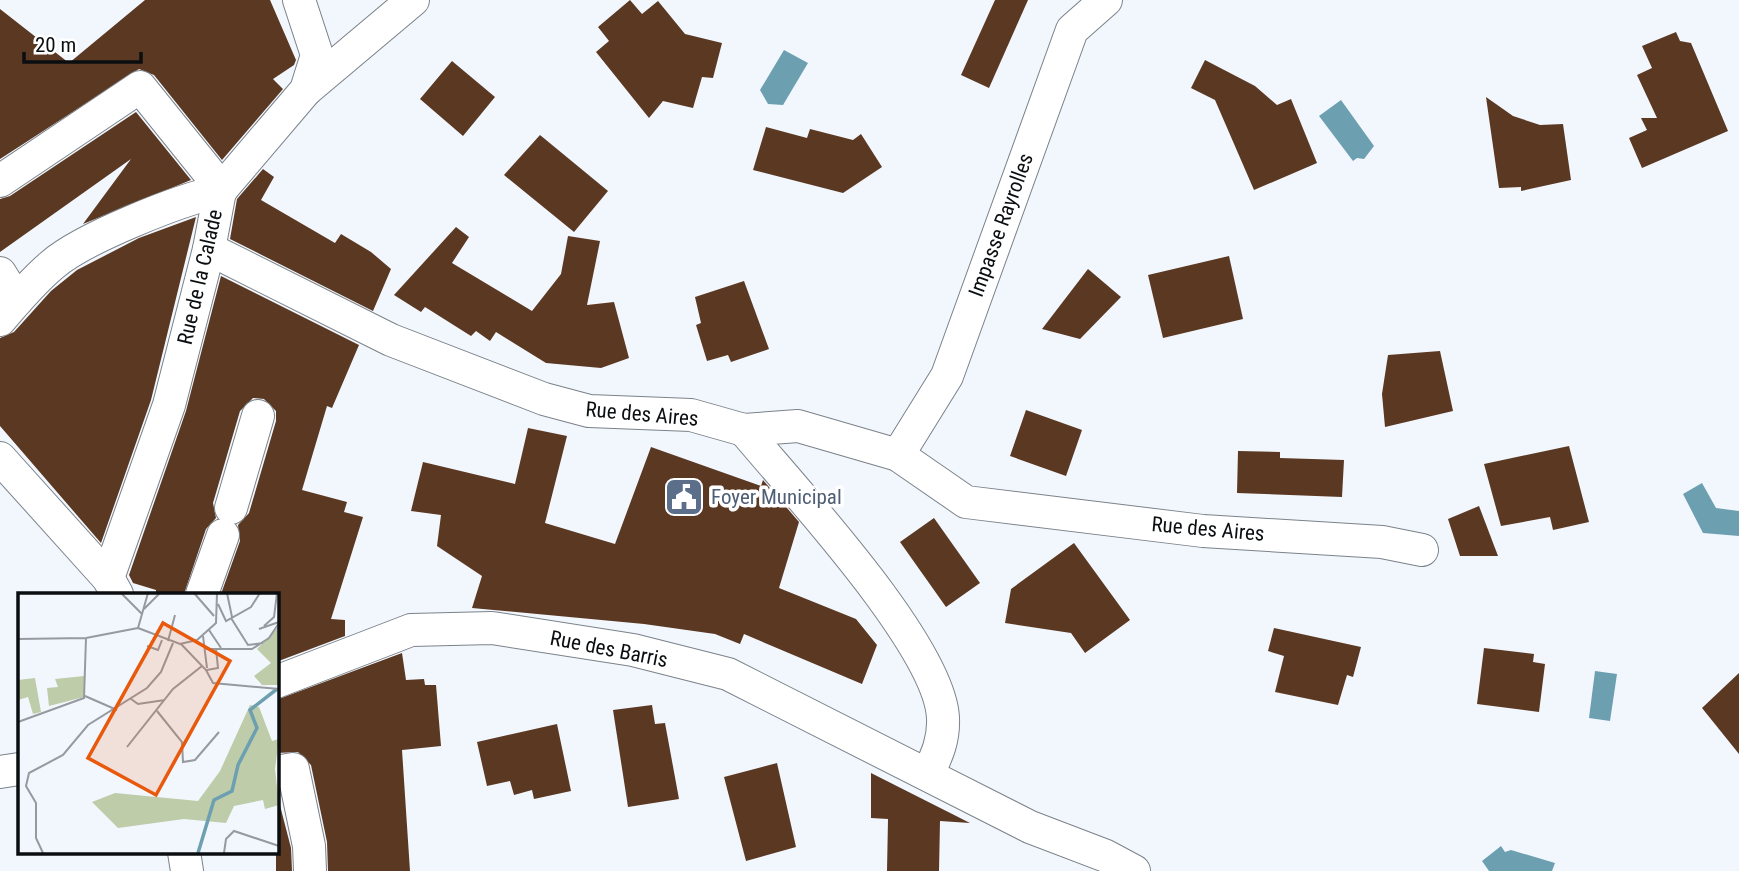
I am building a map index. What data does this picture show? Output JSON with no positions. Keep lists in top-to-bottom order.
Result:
{
  "streets": {
    "street": [
      "Impasse Rayrolles",
      "Rue de la Calade",
      "Rue des Aires",
      "Rue des Barris"
    ]
  },
  "crossings": [
    ["Impasse Rayrolles", "Rue des Aires"],
    ["Rue de la Calade", "Rue des Aires"]
  ],
  "places": {
    "public building": ["Foyer Municipal"]
  },
  "scale_bar": "20 m"
}
